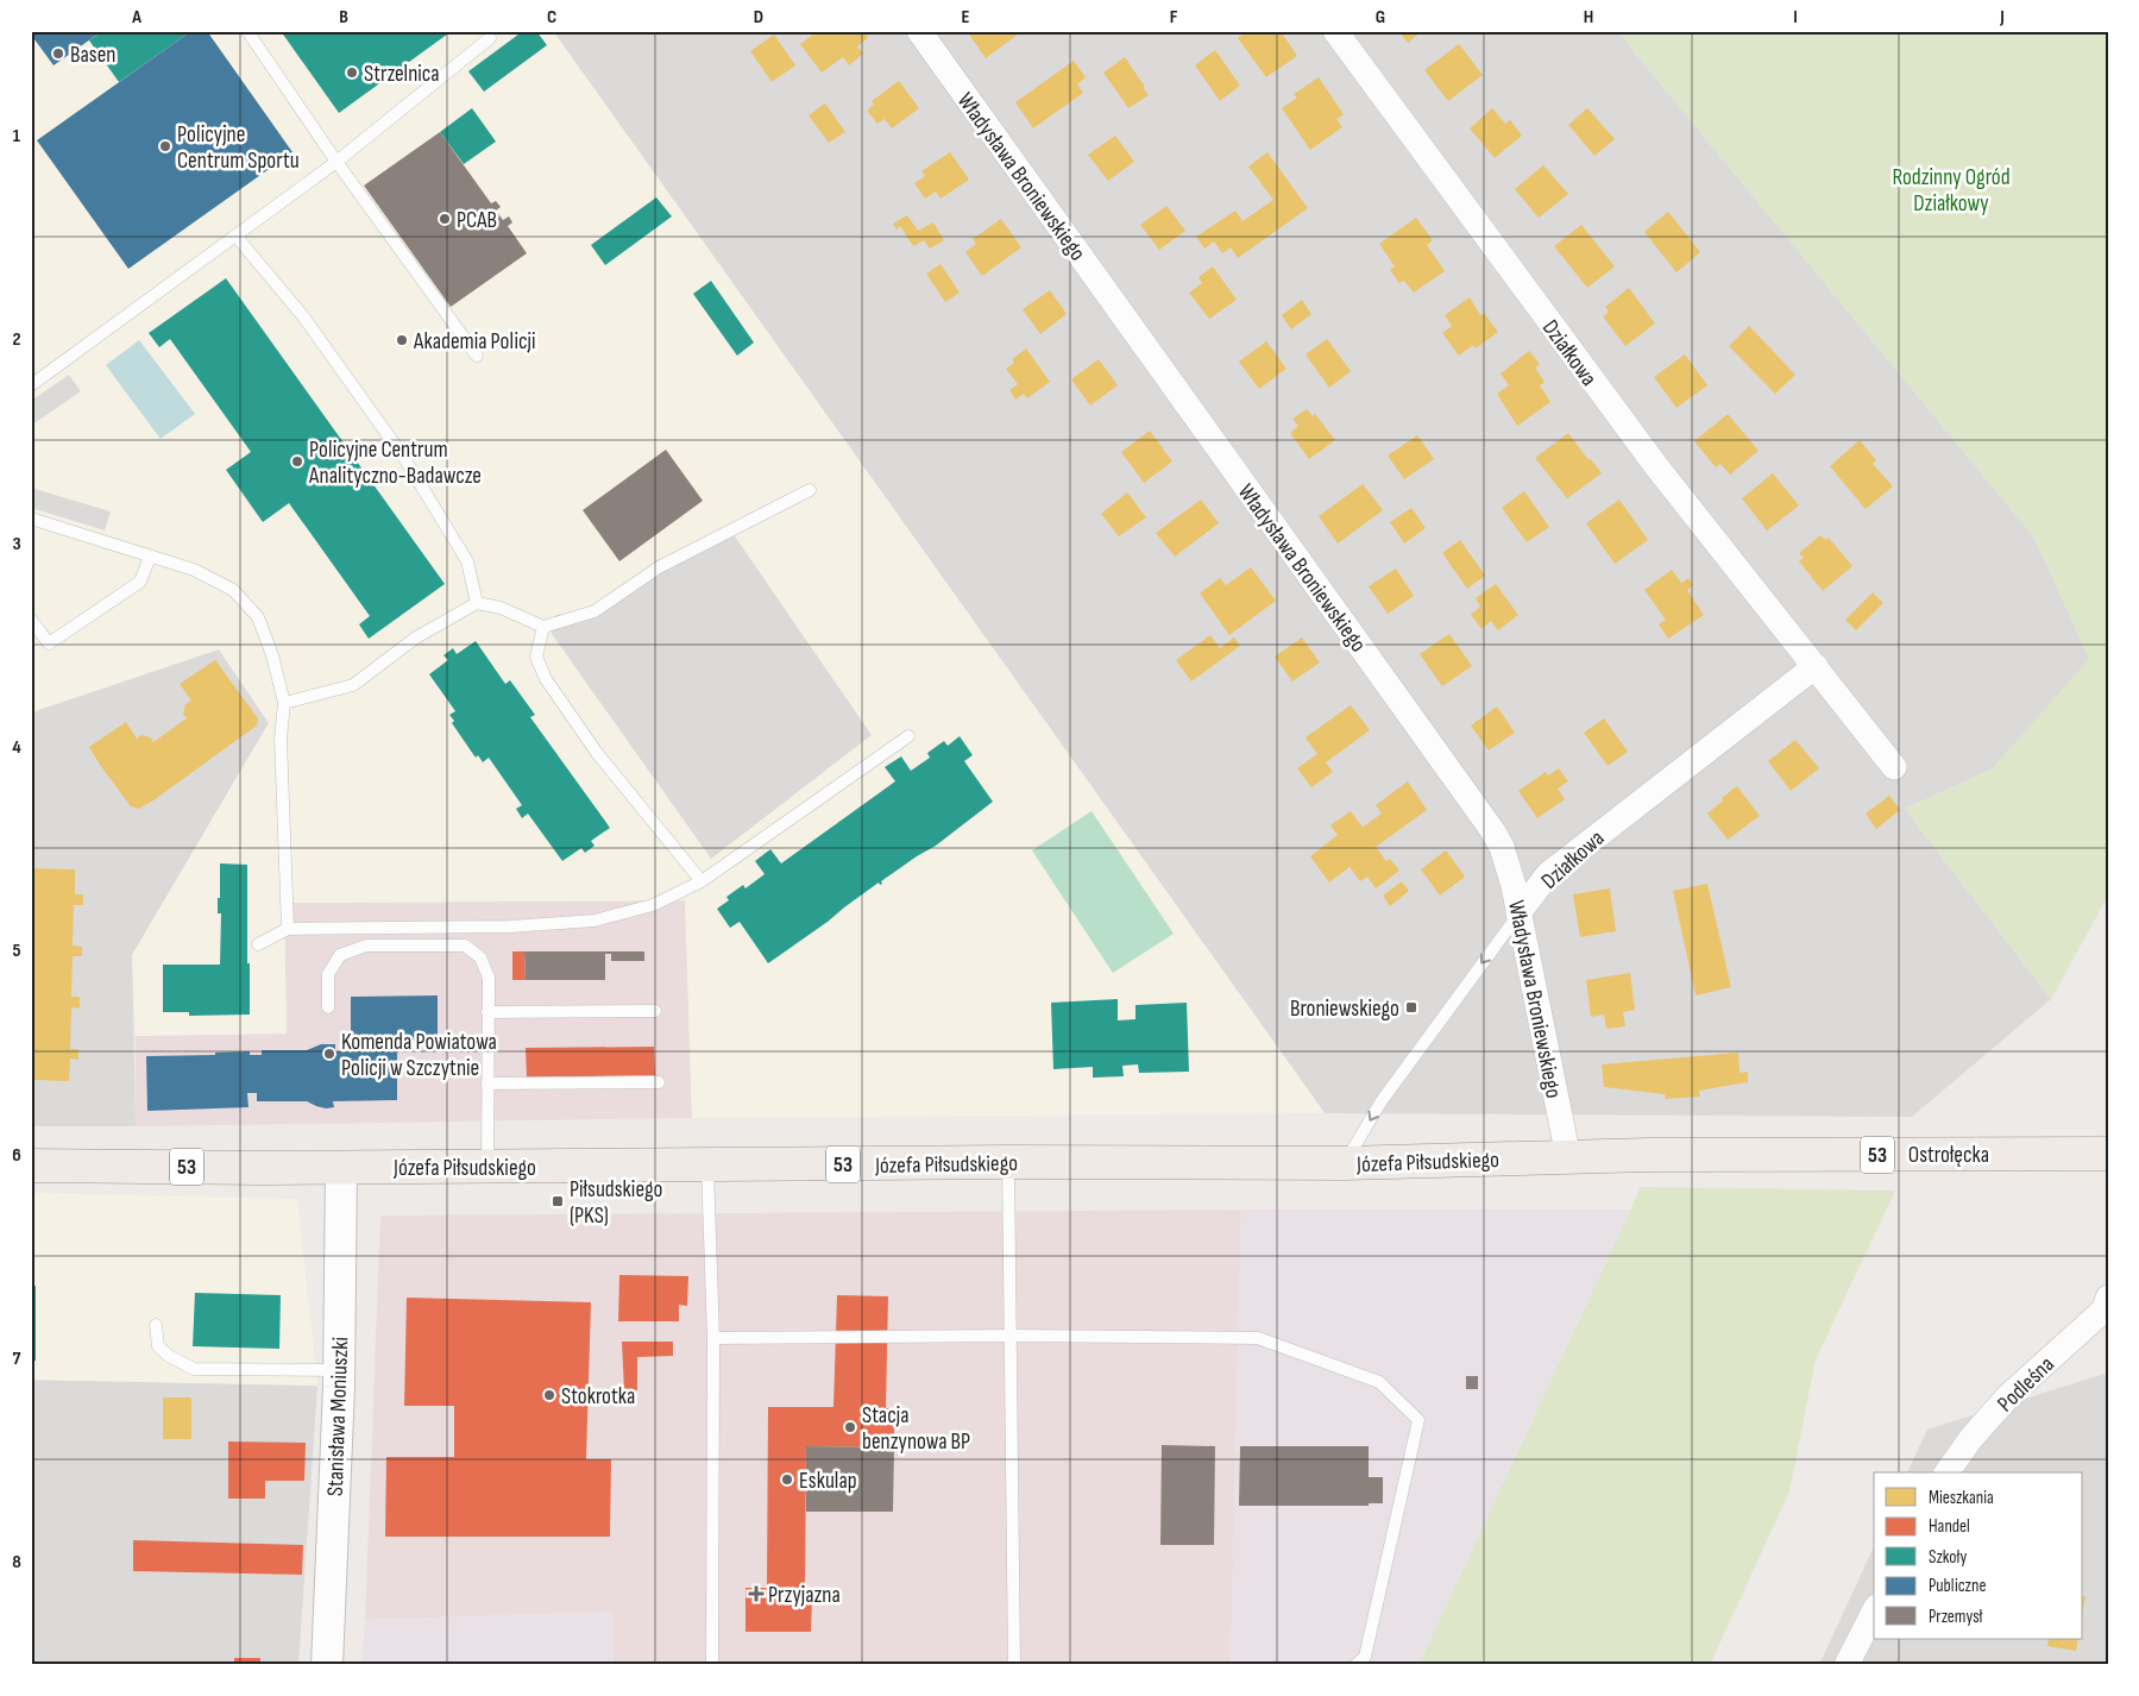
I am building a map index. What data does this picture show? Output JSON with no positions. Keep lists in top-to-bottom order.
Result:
{
  "streets": {
    "main road": ["Ostrołęcka", "53", "Józefa Piłsudskiego"],
    "street": [
      "Władysława Broniewskiego",
      "Działkowa",
      "Podleśna",
      "Stanisława Moniuszki"
    ]
  },
  "crossings": [
    ["Władysława Broniewskiego", "Działkowa"],
    ["Władysława Broniewskiego", "Józefa Piłsudskiego"],
    ["Działkowa", "Józefa Piłsudskiego"],
    ["Ostrołęcka", "Józefa Piłsudskiego"],
    ["Józefa Piłsudskiego", "Stanisława Moniuszki"]
  ],
  "parks": ["Rodzinny Ogród Działkowy"],
  "places": {
    "other": [
      "Basen",
      "Strzelnica",
      "Policyjne Centrum Sportu",
      "PCAB",
      "Akademia Policji",
      "Policyjne Centrum Analityczno-Badawcze",
      "Komenda Powiatowa Policji w Szczytnie",
      "Stokrotka",
      "Stacja benzynowa BP",
      "Eskulap"
    ],
    "transit": ["Broniewskiego", "Piłsudskiego (PKS)"],
    "health": ["Przyjazna"]
  },
  "legend": [
    "Mieszkania",
    "Handel",
    "Szkoły",
    "Publiczne",
    "Przemysł"
  ],
  "grid": {
    "columns": [
      "A",
      "B",
      "C",
      "D",
      "E",
      "F",
      "G",
      "H",
      "I",
      "J"
    ],
    "rows": [
      "1",
      "2",
      "3",
      "4",
      "5",
      "6",
      "7",
      "8"
    ]
  }
}
